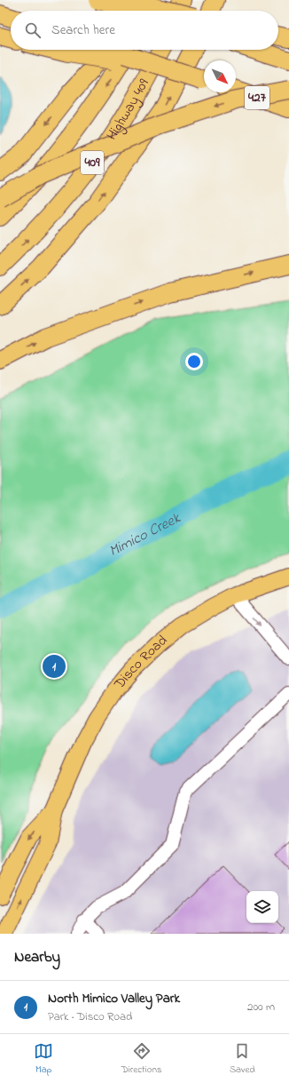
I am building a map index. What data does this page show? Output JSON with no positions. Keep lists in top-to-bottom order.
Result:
{
  "streets": {
    "highway": ["427", "Highway 409", "409"],
    "main road": ["Disco Road"]
  },
  "water": ["Mimico Creek"],
  "north": "bottom right",
  "page": {
    "search": "Search here",
    "pins": "1",
    "heading": "Nearby",
    "list": [
      {
        "mark": "1",
        "name": "North Mimico Valley Park",
        "note": "Park · Disco Road",
        "value": "200 m"
      }
    ],
    "nav": ["Map", "Directions", "Saved"]
  }
}
